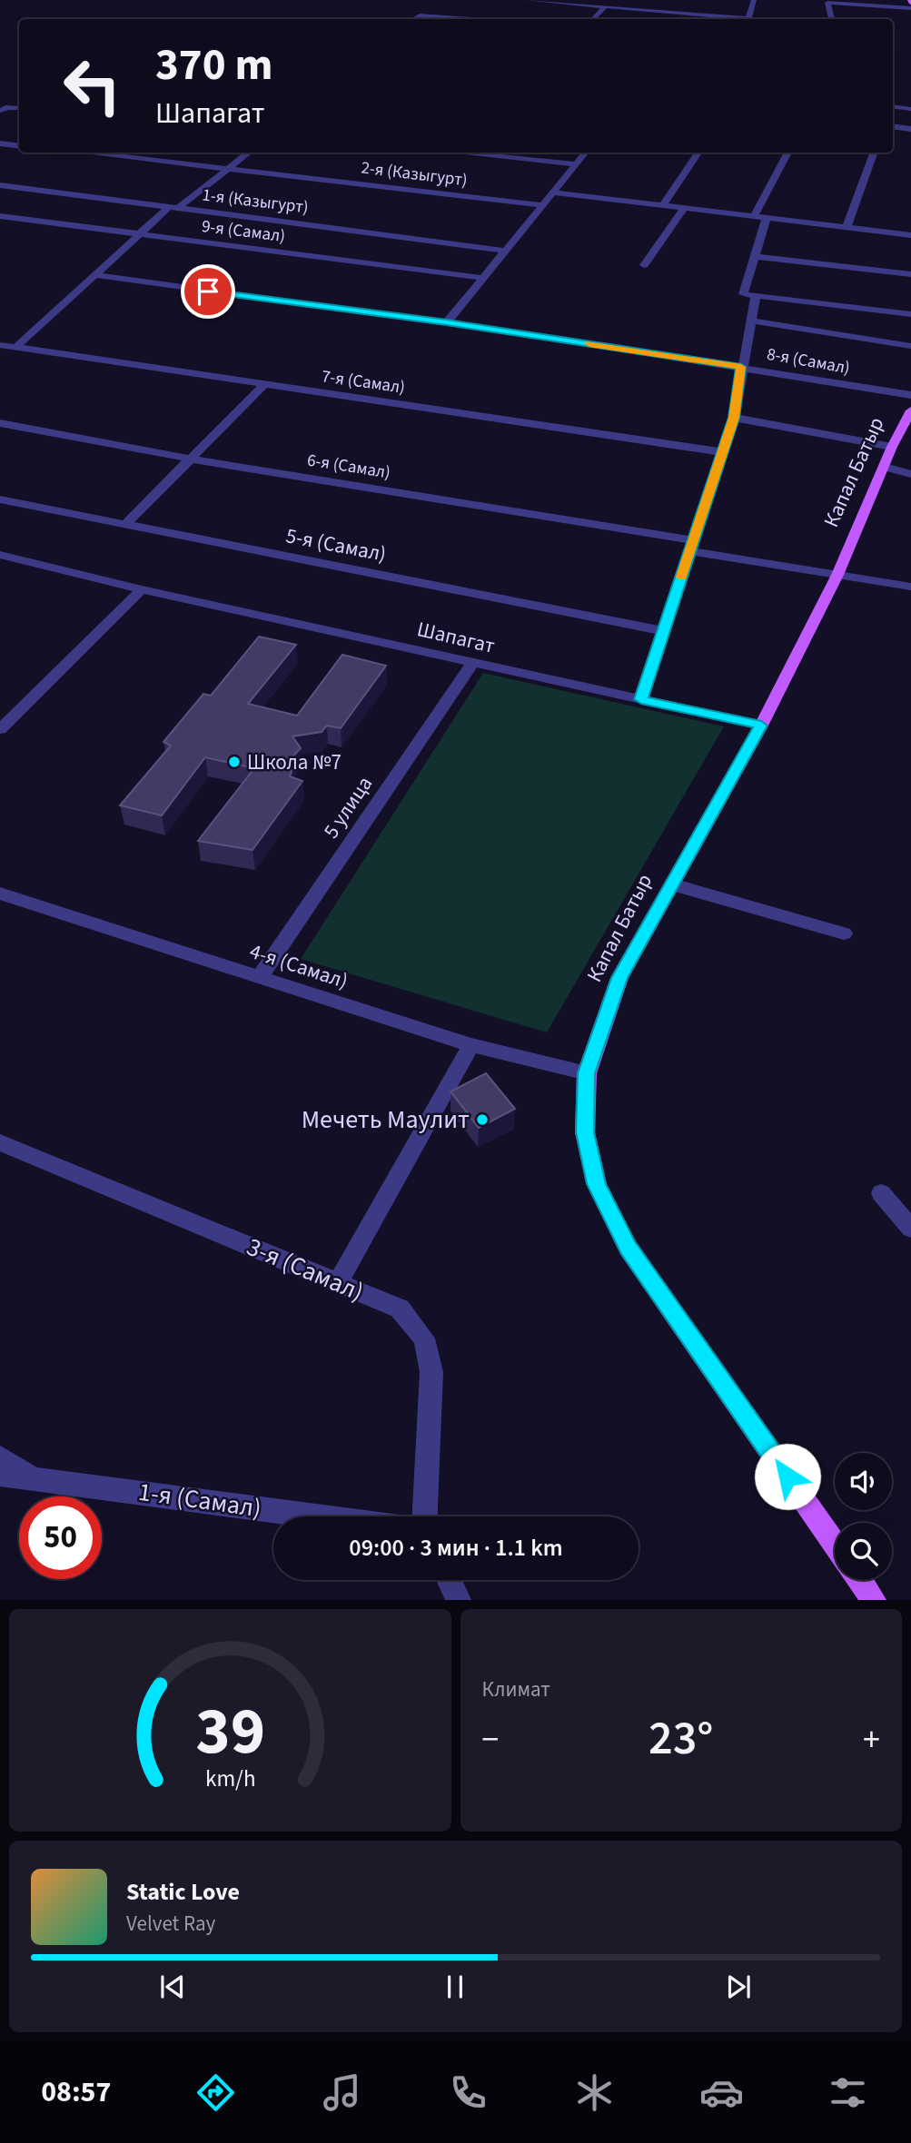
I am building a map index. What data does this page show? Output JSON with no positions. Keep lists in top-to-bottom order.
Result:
{
  "streets": {
    "main road": ["Капал Батыр"],
    "street": [
      "2-я (Казыгурт)",
      "1-я (Казыгурт)",
      "9-я (Самал)",
      "8-я (Самал)",
      "7-я (Самал)",
      "6-я (Самал)",
      "5-я (Самал)",
      "Шапагат",
      "5 улица",
      "4-я (Самал)",
      "3-я (Самал)",
      "1-я (Самал)"
    ]
  },
  "crossings": [
    ["6-я (Самал)", "Капал Батыр"],
    ["Капал Батыр", "Шапагат"],
    ["Капал Батыр", "4-я (Самал)"],
    ["Шапагат", "5 улица"],
    ["5 улица", "4-я (Самал)"]
  ],
  "places": ["Школа №7", "Мечеть Маулит"],
  "page": {
    "turn": ["370 m", "Шапагат"],
    "limit": "50",
    "trip": "09:00 · 3 мин · 1.1 km",
    "tile": "Климат",
    "heat": ["−", "23°", "+"],
    "song": ["Static Love", "Velvet Ray"],
    "tabs": "08:57",
    "gauge": ["39", "km/h"]
  }
}
